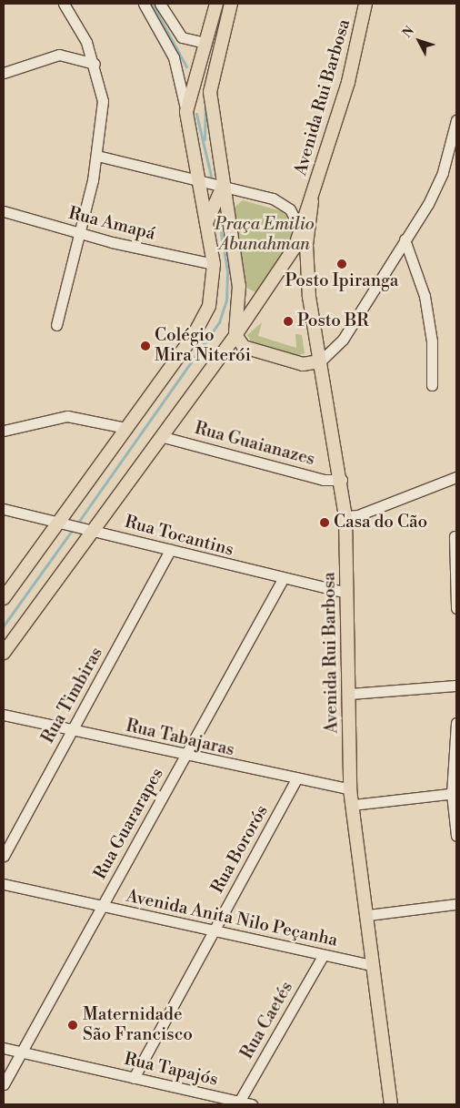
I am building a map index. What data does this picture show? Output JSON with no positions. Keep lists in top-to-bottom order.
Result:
{
  "streets": {
    "main road": ["Avenida Rui Barbosa"],
    "street": [
      "Rua Amapá",
      "Rua Guaianazes",
      "Rua Tocantins",
      "Rua Timbiras",
      "Rua Tabajaras",
      "Rua Guararapes",
      "Rua Bororós",
      "Avenida Anita Nilo Peçanha",
      "Rua Caetés",
      "Rua Tapajós"
    ]
  },
  "crossings": [
    ["Avenida Rui Barbosa", "Rua Guaianazes"],
    ["Avenida Rui Barbosa", "Rua Tocantins"],
    ["Avenida Rui Barbosa", "Rua Tabajaras"],
    ["Avenida Rui Barbosa", "Avenida Anita Nilo Peçanha"],
    ["Rua Tocantins", "Rua Timbiras"],
    ["Rua Tocantins", "Rua Guararapes"],
    ["Rua Timbiras", "Rua Tabajaras"],
    ["Rua Tabajaras", "Rua Guararapes"],
    ["Rua Tabajaras", "Rua Bororós"],
    ["Rua Guararapes", "Avenida Anita Nilo Peçanha"],
    ["Rua Guararapes", "Rua Tapajós"],
    ["Rua Bororós", "Avenida Anita Nilo Peçanha"],
    ["Rua Bororós", "Rua Tapajós"],
    ["Avenida Anita Nilo Peçanha", "Rua Caetés"],
    ["Rua Caetés", "Rua Tapajós"]
  ],
  "parks": ["Praça Emilio Abunahman"],
  "places": [
    "Posto Ipiranga",
    "Posto BR",
    "Colégio Mira Niterói",
    "Casa do Cão",
    "Maternidade São Francisco"
  ],
  "north": "top left"
}
